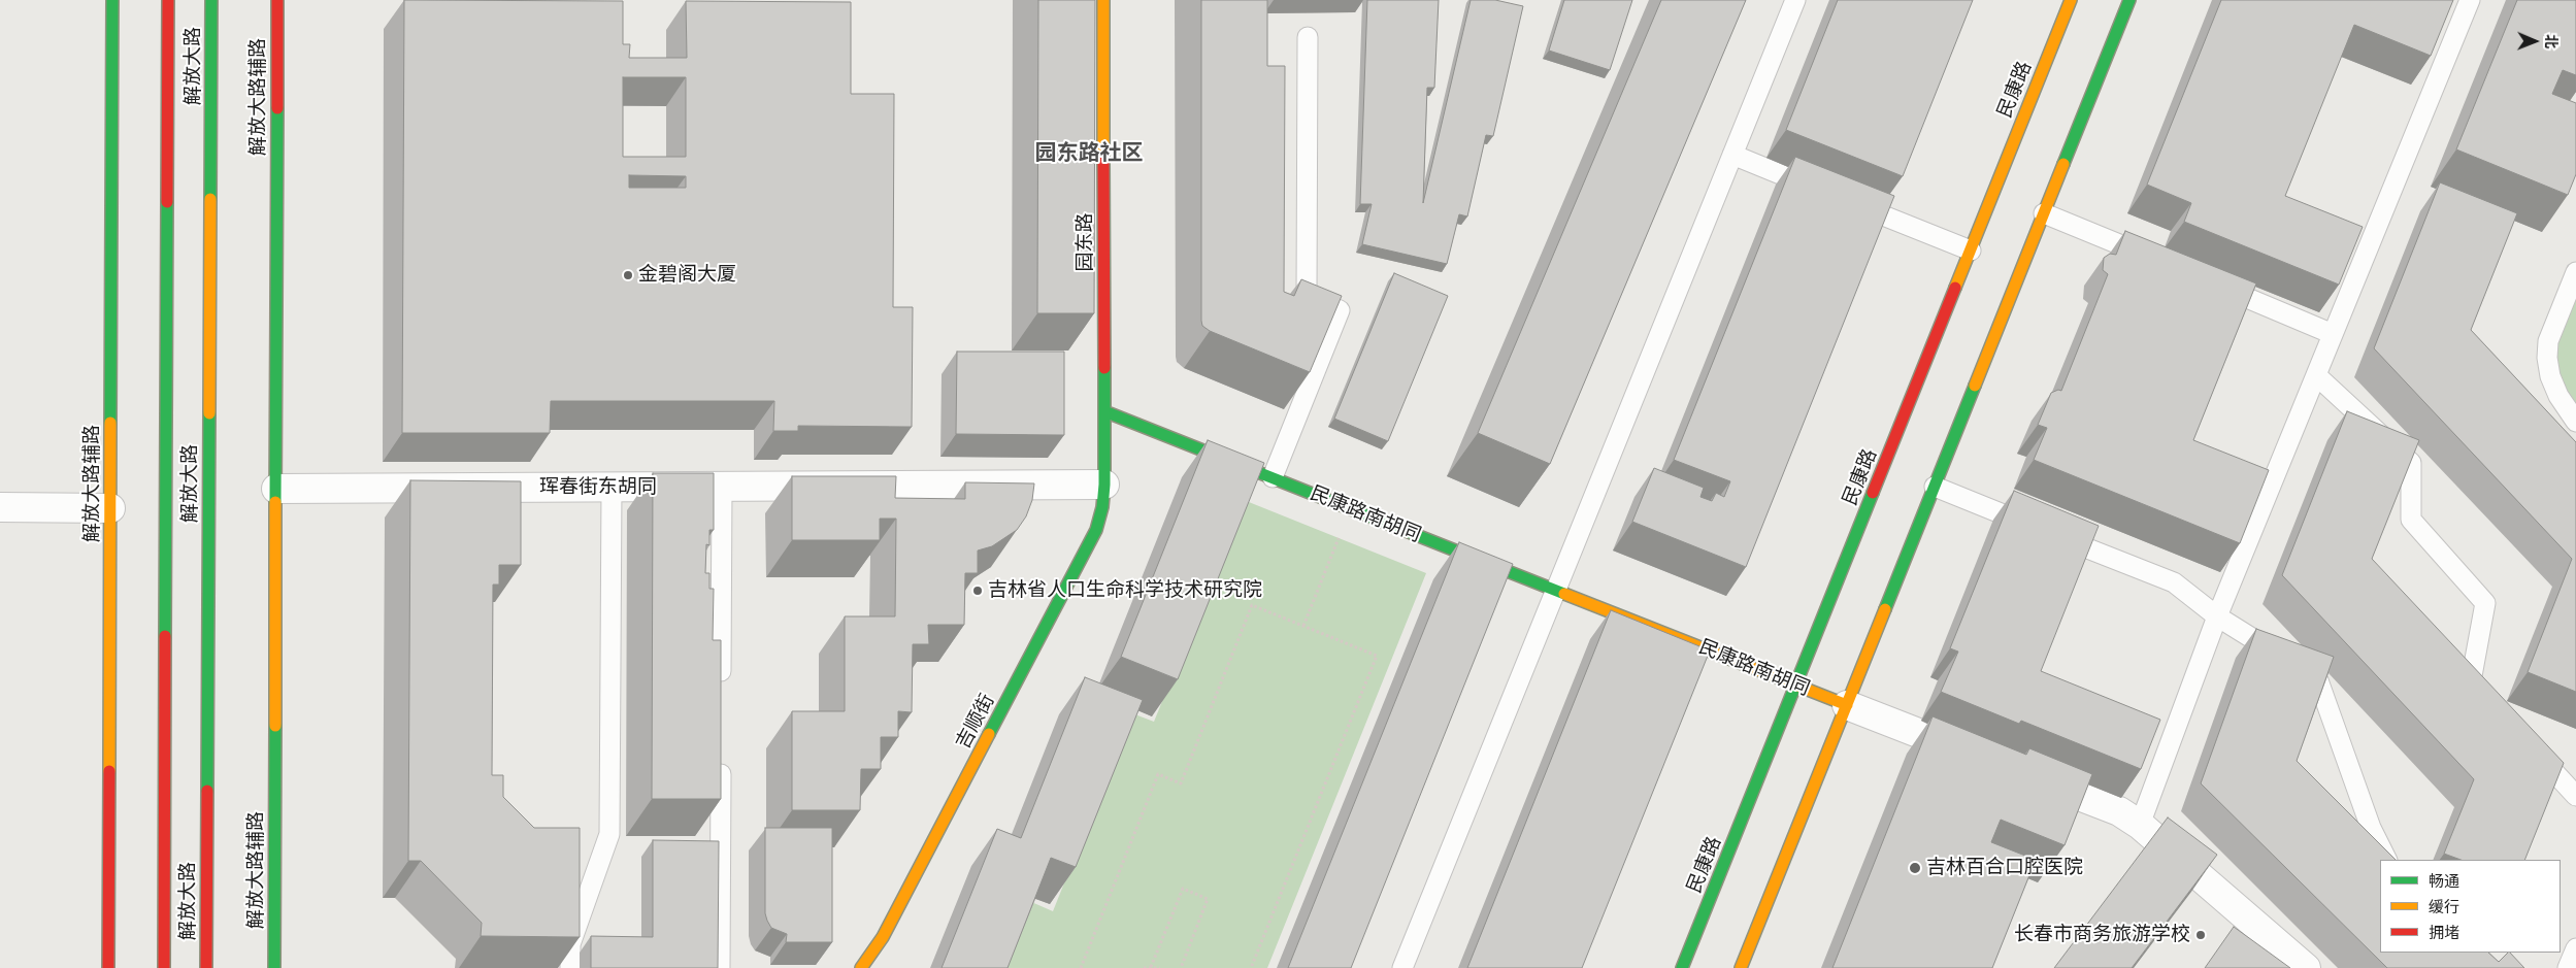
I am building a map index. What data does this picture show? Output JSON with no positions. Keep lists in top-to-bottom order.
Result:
{
  "streets": {
    "main road": [
      "解放大路",
      "民康路",
      "解放大路辅路",
      "园东路",
      "民康路南胡同",
      "吉顺街"
    ],
    "street": ["珲春街东胡同"]
  },
  "crossings": [
    ["民康路", "民康路南胡同"],
    ["解放大路辅路", "珲春街东胡同"],
    ["园东路", "珲春街东胡同"],
    ["园东路", "民康路南胡同"],
    ["园东路", "吉顺街"],
    ["珲春街东胡同", "吉顺街"]
  ],
  "districts": ["园东路社区"],
  "places": [
    "金碧阁大厦",
    "吉林省人口生命科学技术研究院",
    "吉林百合口腔医院",
    "长春市商务旅游学校"
  ],
  "legend": ["畅通", "缓行", "拥堵"],
  "north": "right"
}
